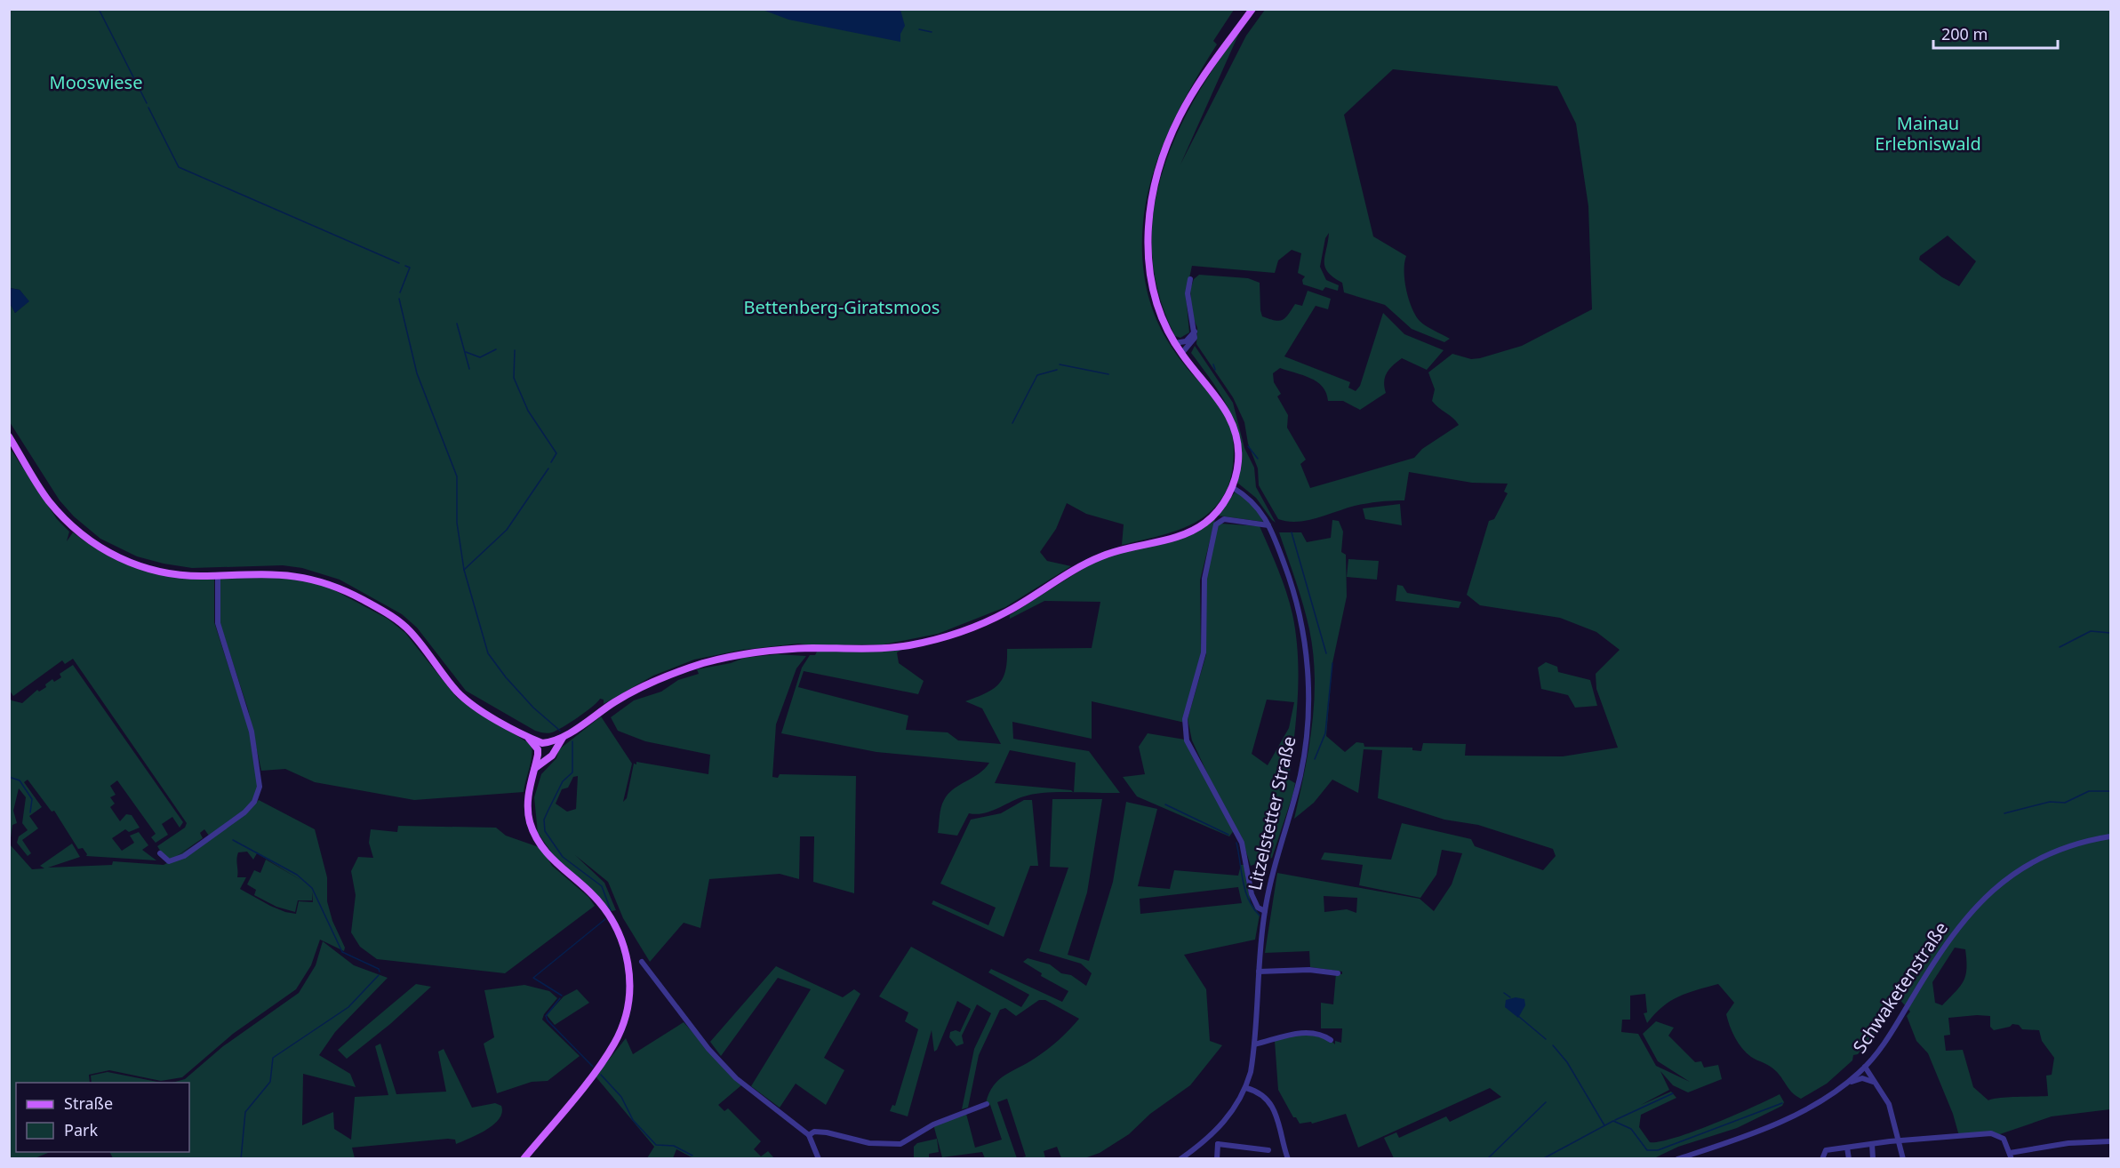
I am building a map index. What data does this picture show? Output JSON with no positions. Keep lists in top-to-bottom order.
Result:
{
  "streets": {
    "street": ["Litzelstetter Straße", "Schwaketenstraße"]
  },
  "parks": ["Mooswiese", "Mainau Erlebniswald", "Bettenberg-Giratsmoos"],
  "legend": ["Straße", "Park"],
  "scale_bar": "200 m"
}
